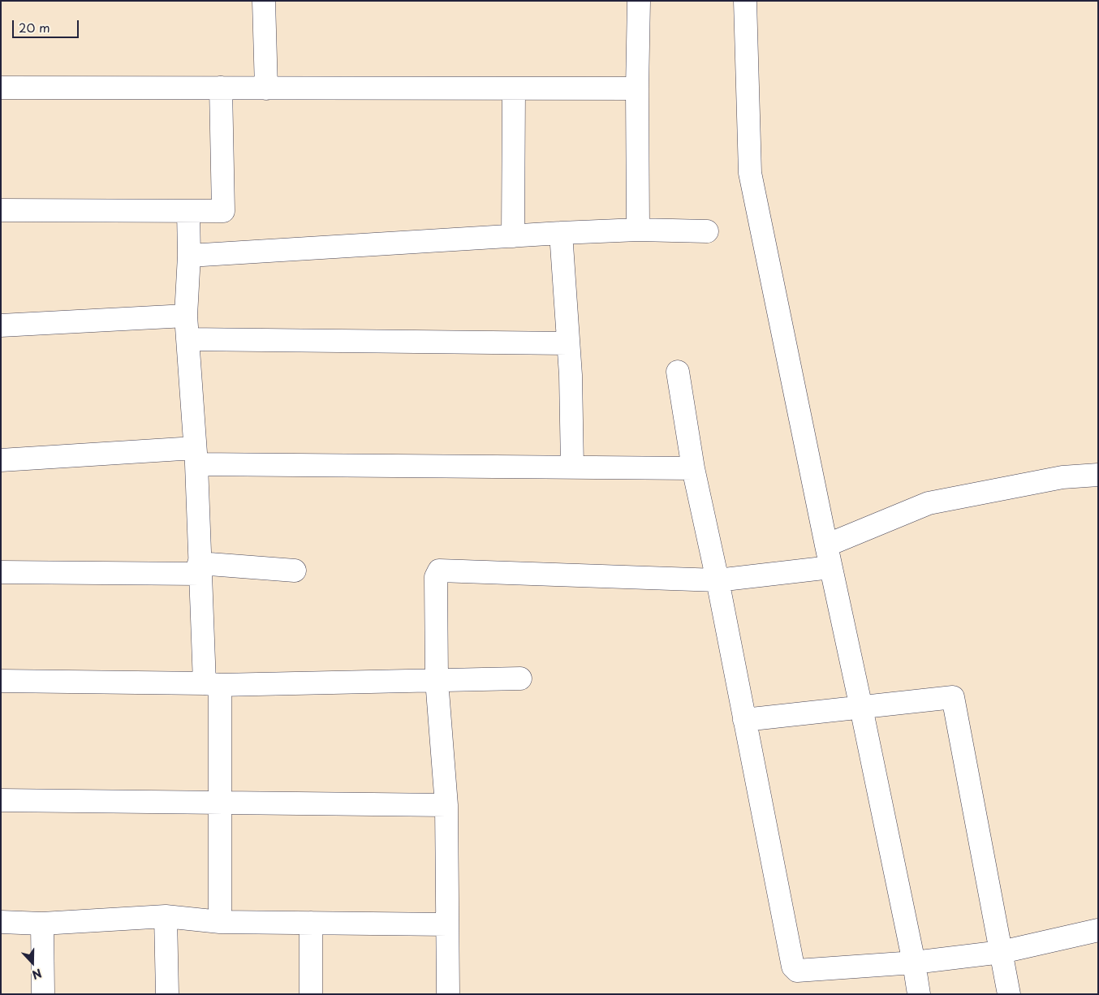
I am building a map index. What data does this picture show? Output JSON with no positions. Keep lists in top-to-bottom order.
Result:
{
  "scale_bar": "20 m",
  "north": "bottom"
}
